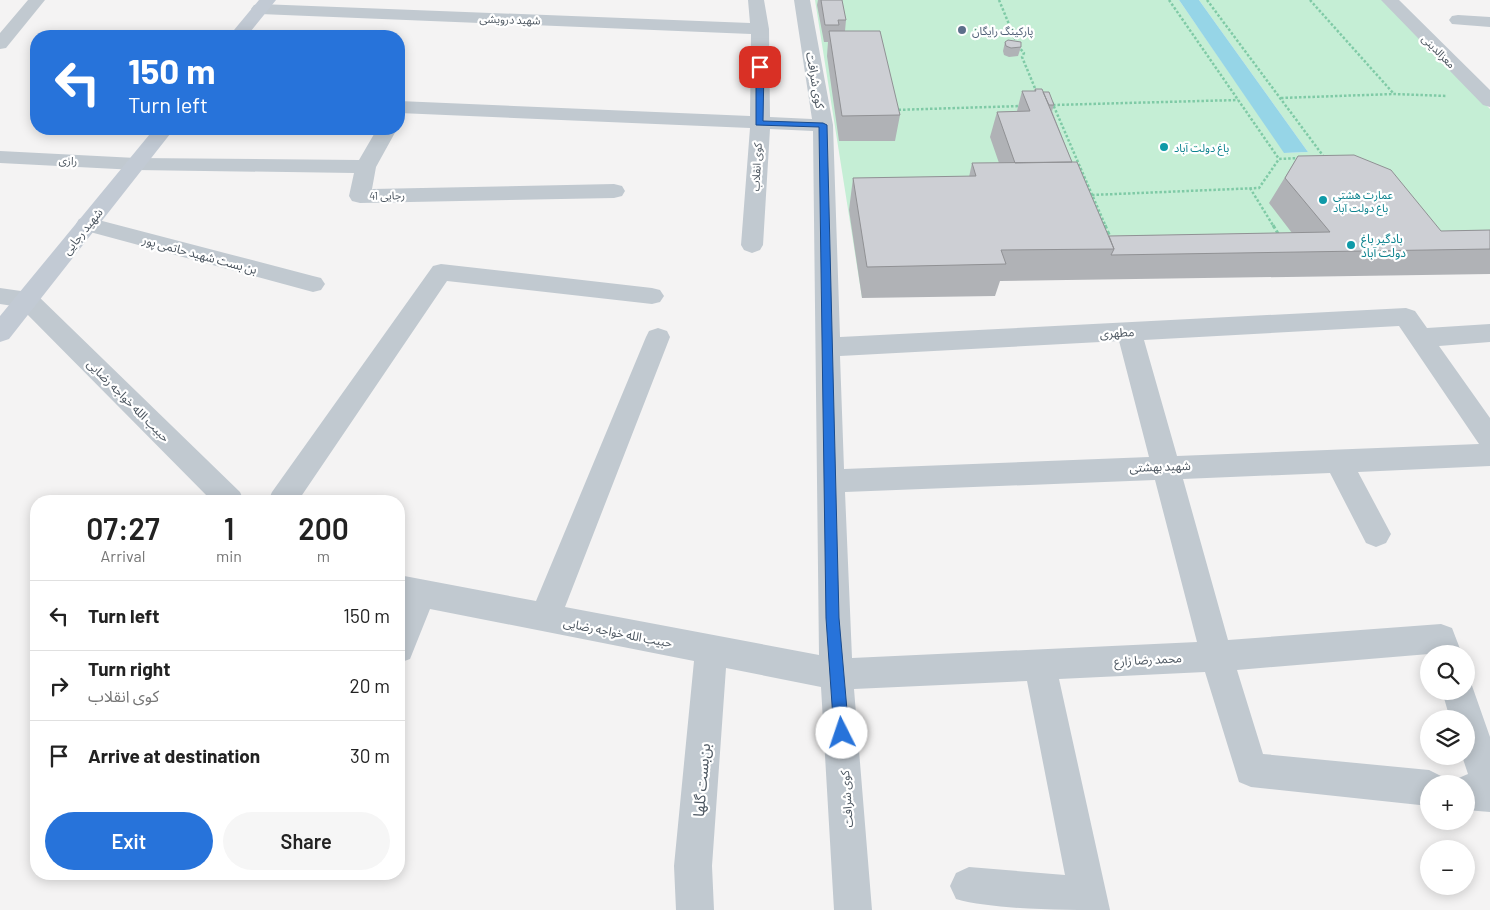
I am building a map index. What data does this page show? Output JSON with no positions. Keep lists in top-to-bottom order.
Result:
{
  "streets": {
    "main road": ["شهید رجایی"],
    "street": [
      "شهید درویشی",
      "معزالدینی",
      "کوی شرافت",
      "رازی",
      "کوی انقلاب",
      "رجایی 41",
      "بن بست شهید حاتمی پور",
      "مطهری",
      "حبیب الله خواجه رضایی",
      "شهید بهشتی",
      "محمد رضا زارع",
      "بن‌بست گلها"
    ]
  },
  "crossings": [
    ["شهید درویشی", "کوی انقلاب"],
    ["کوی شرافت", "مطهری"],
    ["کوی شرافت", "حبیب الله خواجه رضایی"],
    ["کوی شرافت", "شهید بهشتی"],
    ["کوی شرافت", "محمد رضا زارع"],
    ["رازی", "شهید رجایی"],
    ["شهید رجایی", "بن بست شهید حاتمی پور"],
    ["شهید رجایی", "حبیب الله خواجه رضایی"],
    ["حبیب الله خواجه رضایی", "محمد رضا زارع"],
    ["حبیب الله خواجه رضایی", "بن‌بست گلها"]
  ],
  "places": [
    "پارکینگ رایگان",
    "باغ دولت آباد",
    "عمارت هشتی باغ دولت آباد",
    "بادگیر باغ دولت آباد"
  ],
  "page": {
    "turn": ["150 m", "Turn left"],
    "eta": [
      "07:27",
      "Arrival",
      "1",
      "min",
      "200",
      "m"
    ],
    "list": [
      {
        "name": "Turn left",
        "value": "150 m"
      },
      {
        "name": "Turn right",
        "note": "کوی انقلاب",
        "value": "20 m"
      },
      {
        "name": "Arrive at destination",
        "value": "30 m"
      }
    ],
    "map_buttons": ["+", "−"],
    "buttons": ["Exit", "Share"]
  }
}
